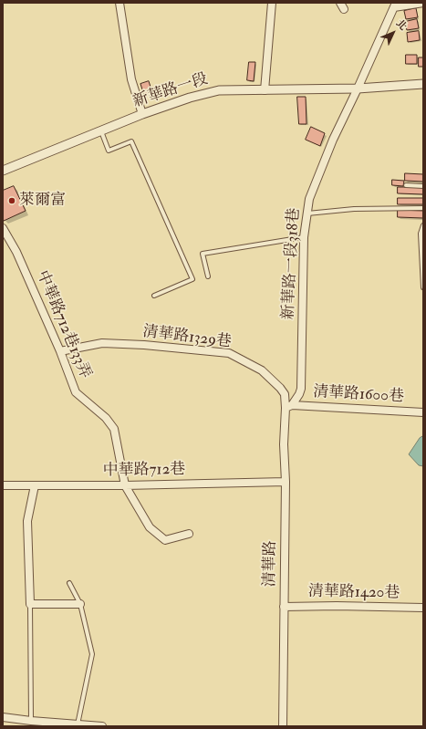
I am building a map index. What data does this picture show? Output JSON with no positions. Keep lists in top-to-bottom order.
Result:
{
  "streets": {
    "street": [
      "新華路一段",
      "新華路一段318巷",
      "中華路712巷133弄",
      "清華路1329巷",
      "清華路1600巷",
      "中華路712巷",
      "清華路",
      "清華路1420巷"
    ]
  },
  "crossings": [
    ["新華路一段", "新華路一段318巷"],
    ["新華路一段318巷", "清華路1329巷"],
    ["新華路一段318巷", "清華路1600巷"],
    ["新華路一段318巷", "清華路"],
    ["中華路712巷133弄", "清華路1329巷"],
    ["中華路712巷133弄", "中華路712巷"],
    ["清華路1329巷", "清華路1600巷"],
    ["清華路1329巷", "清華路"],
    ["清華路1600巷", "清華路"],
    ["中華路712巷", "清華路"],
    ["清華路", "清華路1420巷"]
  ],
  "places": ["萊爾富"],
  "north": "top right"
}
